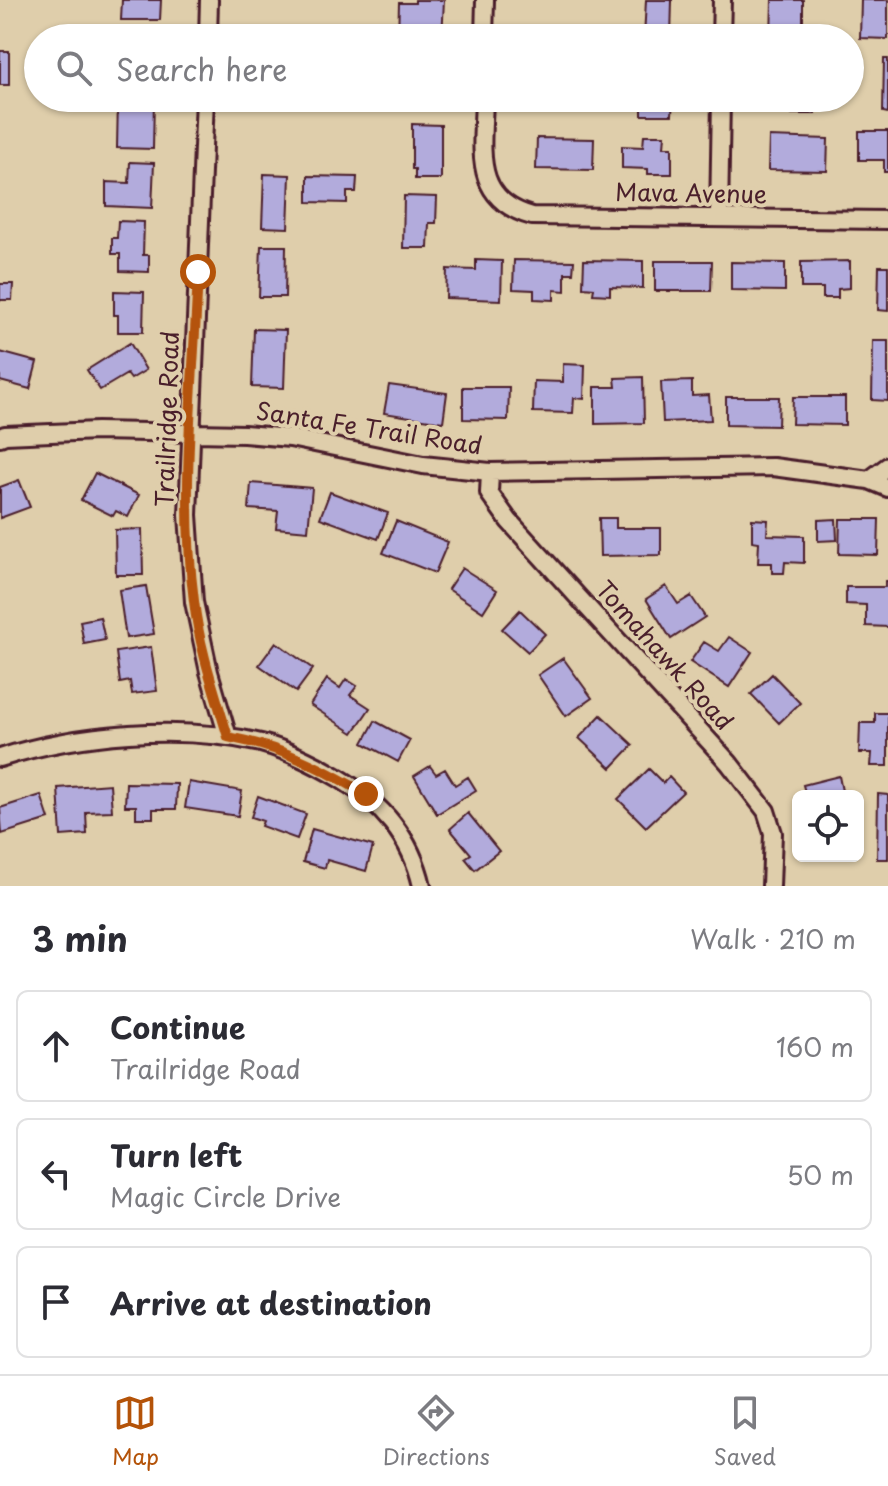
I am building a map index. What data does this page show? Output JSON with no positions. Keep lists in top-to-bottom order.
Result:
{
  "streets": {
    "street": [
      "Mava Avenue",
      "Trailridge Road",
      "Santa Fe Trail Road",
      "Tomahawk Road"
    ]
  },
  "crossings": [
    ["Trailridge Road", "Santa Fe Trail Road"],
    ["Santa Fe Trail Road", "Tomahawk Road"]
  ],
  "page": {
    "search": "Search here",
    "heading": ["3 min", "Walk · 210 m"],
    "list": [
      ["Continue", "Trailridge Road", "160 m"],
      ["Turn left", "Magic Circle Drive", "50 m"],
      "Arrive at destination"
    ],
    "nav": ["Map", "Directions", "Saved"]
  }
}
